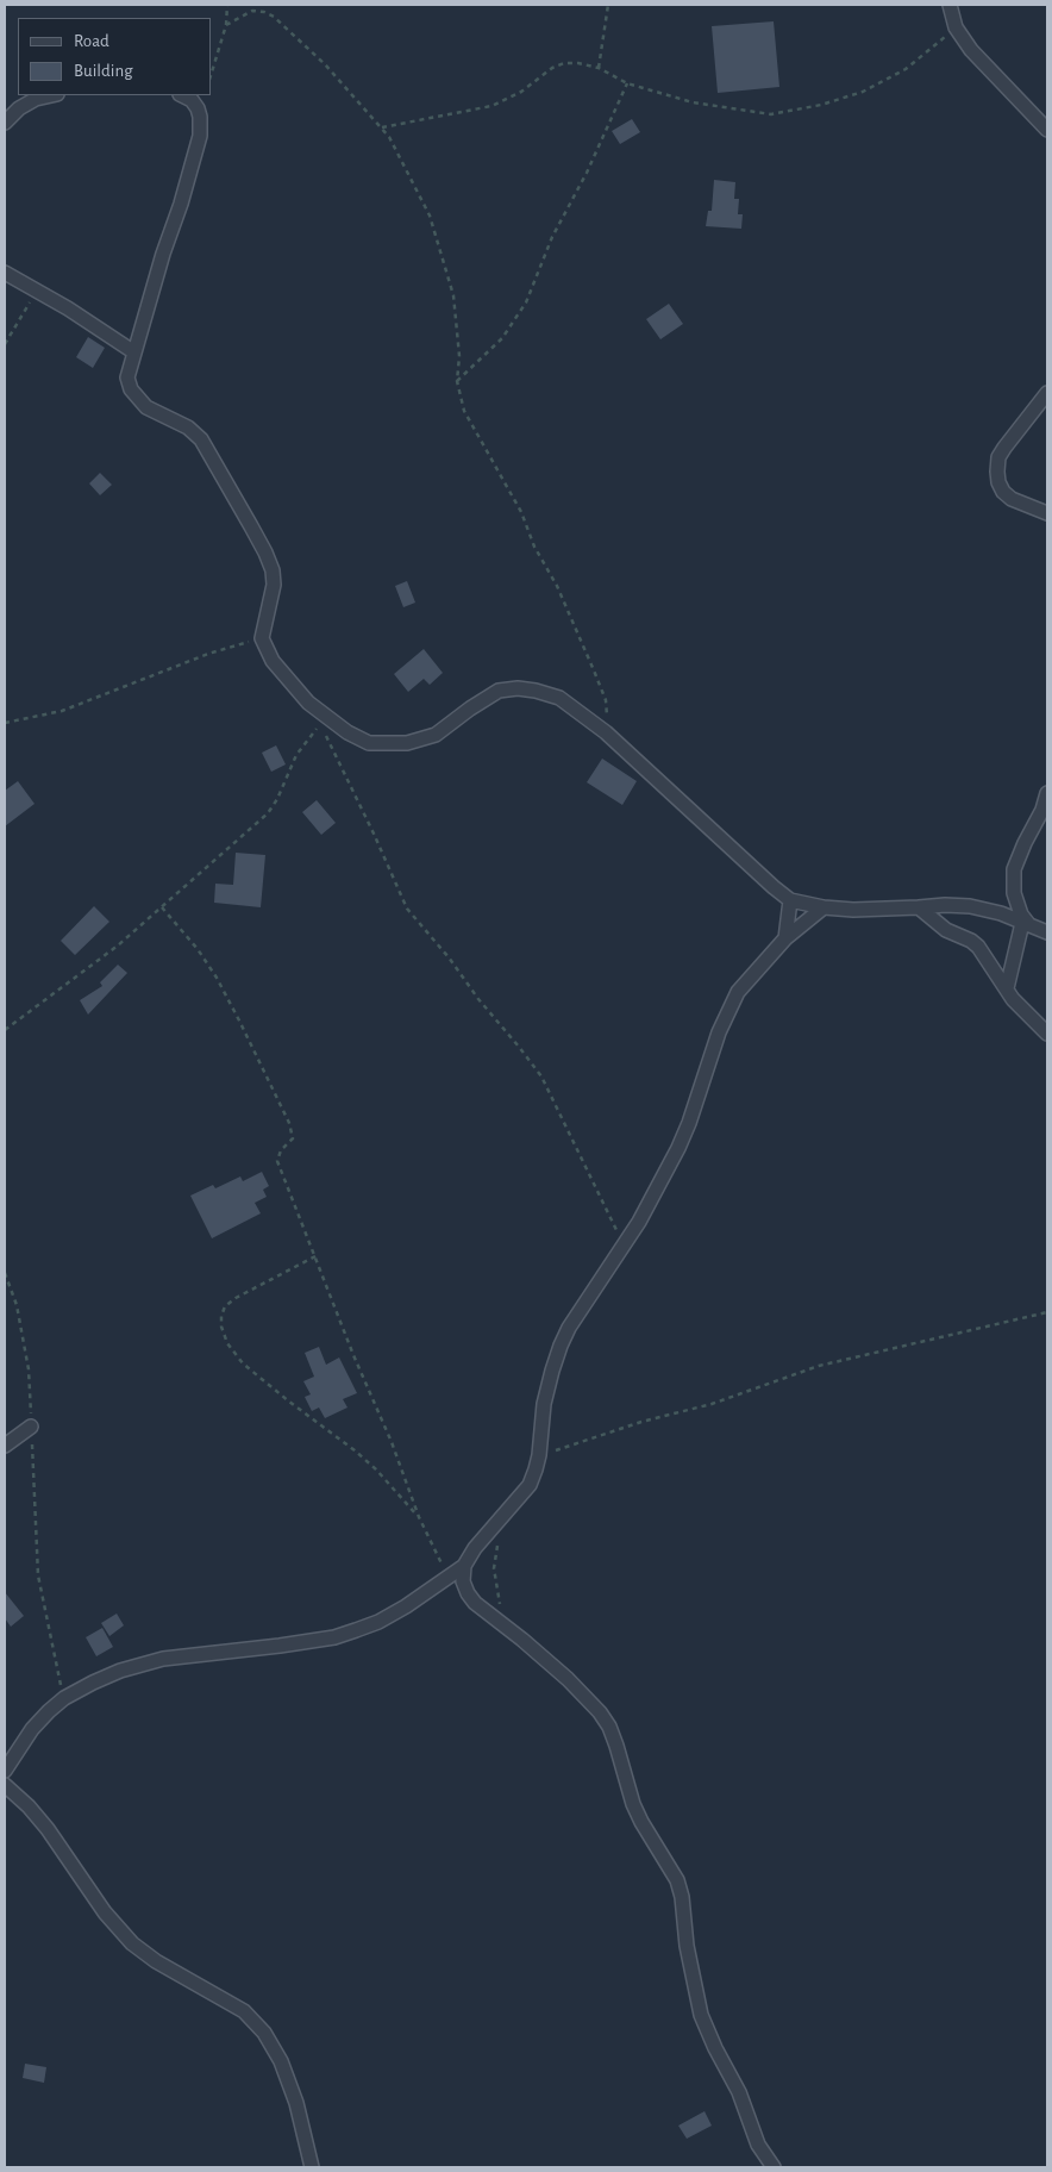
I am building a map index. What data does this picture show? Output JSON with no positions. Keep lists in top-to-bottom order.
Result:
{
  "legend": ["Road", "Building"]
}
